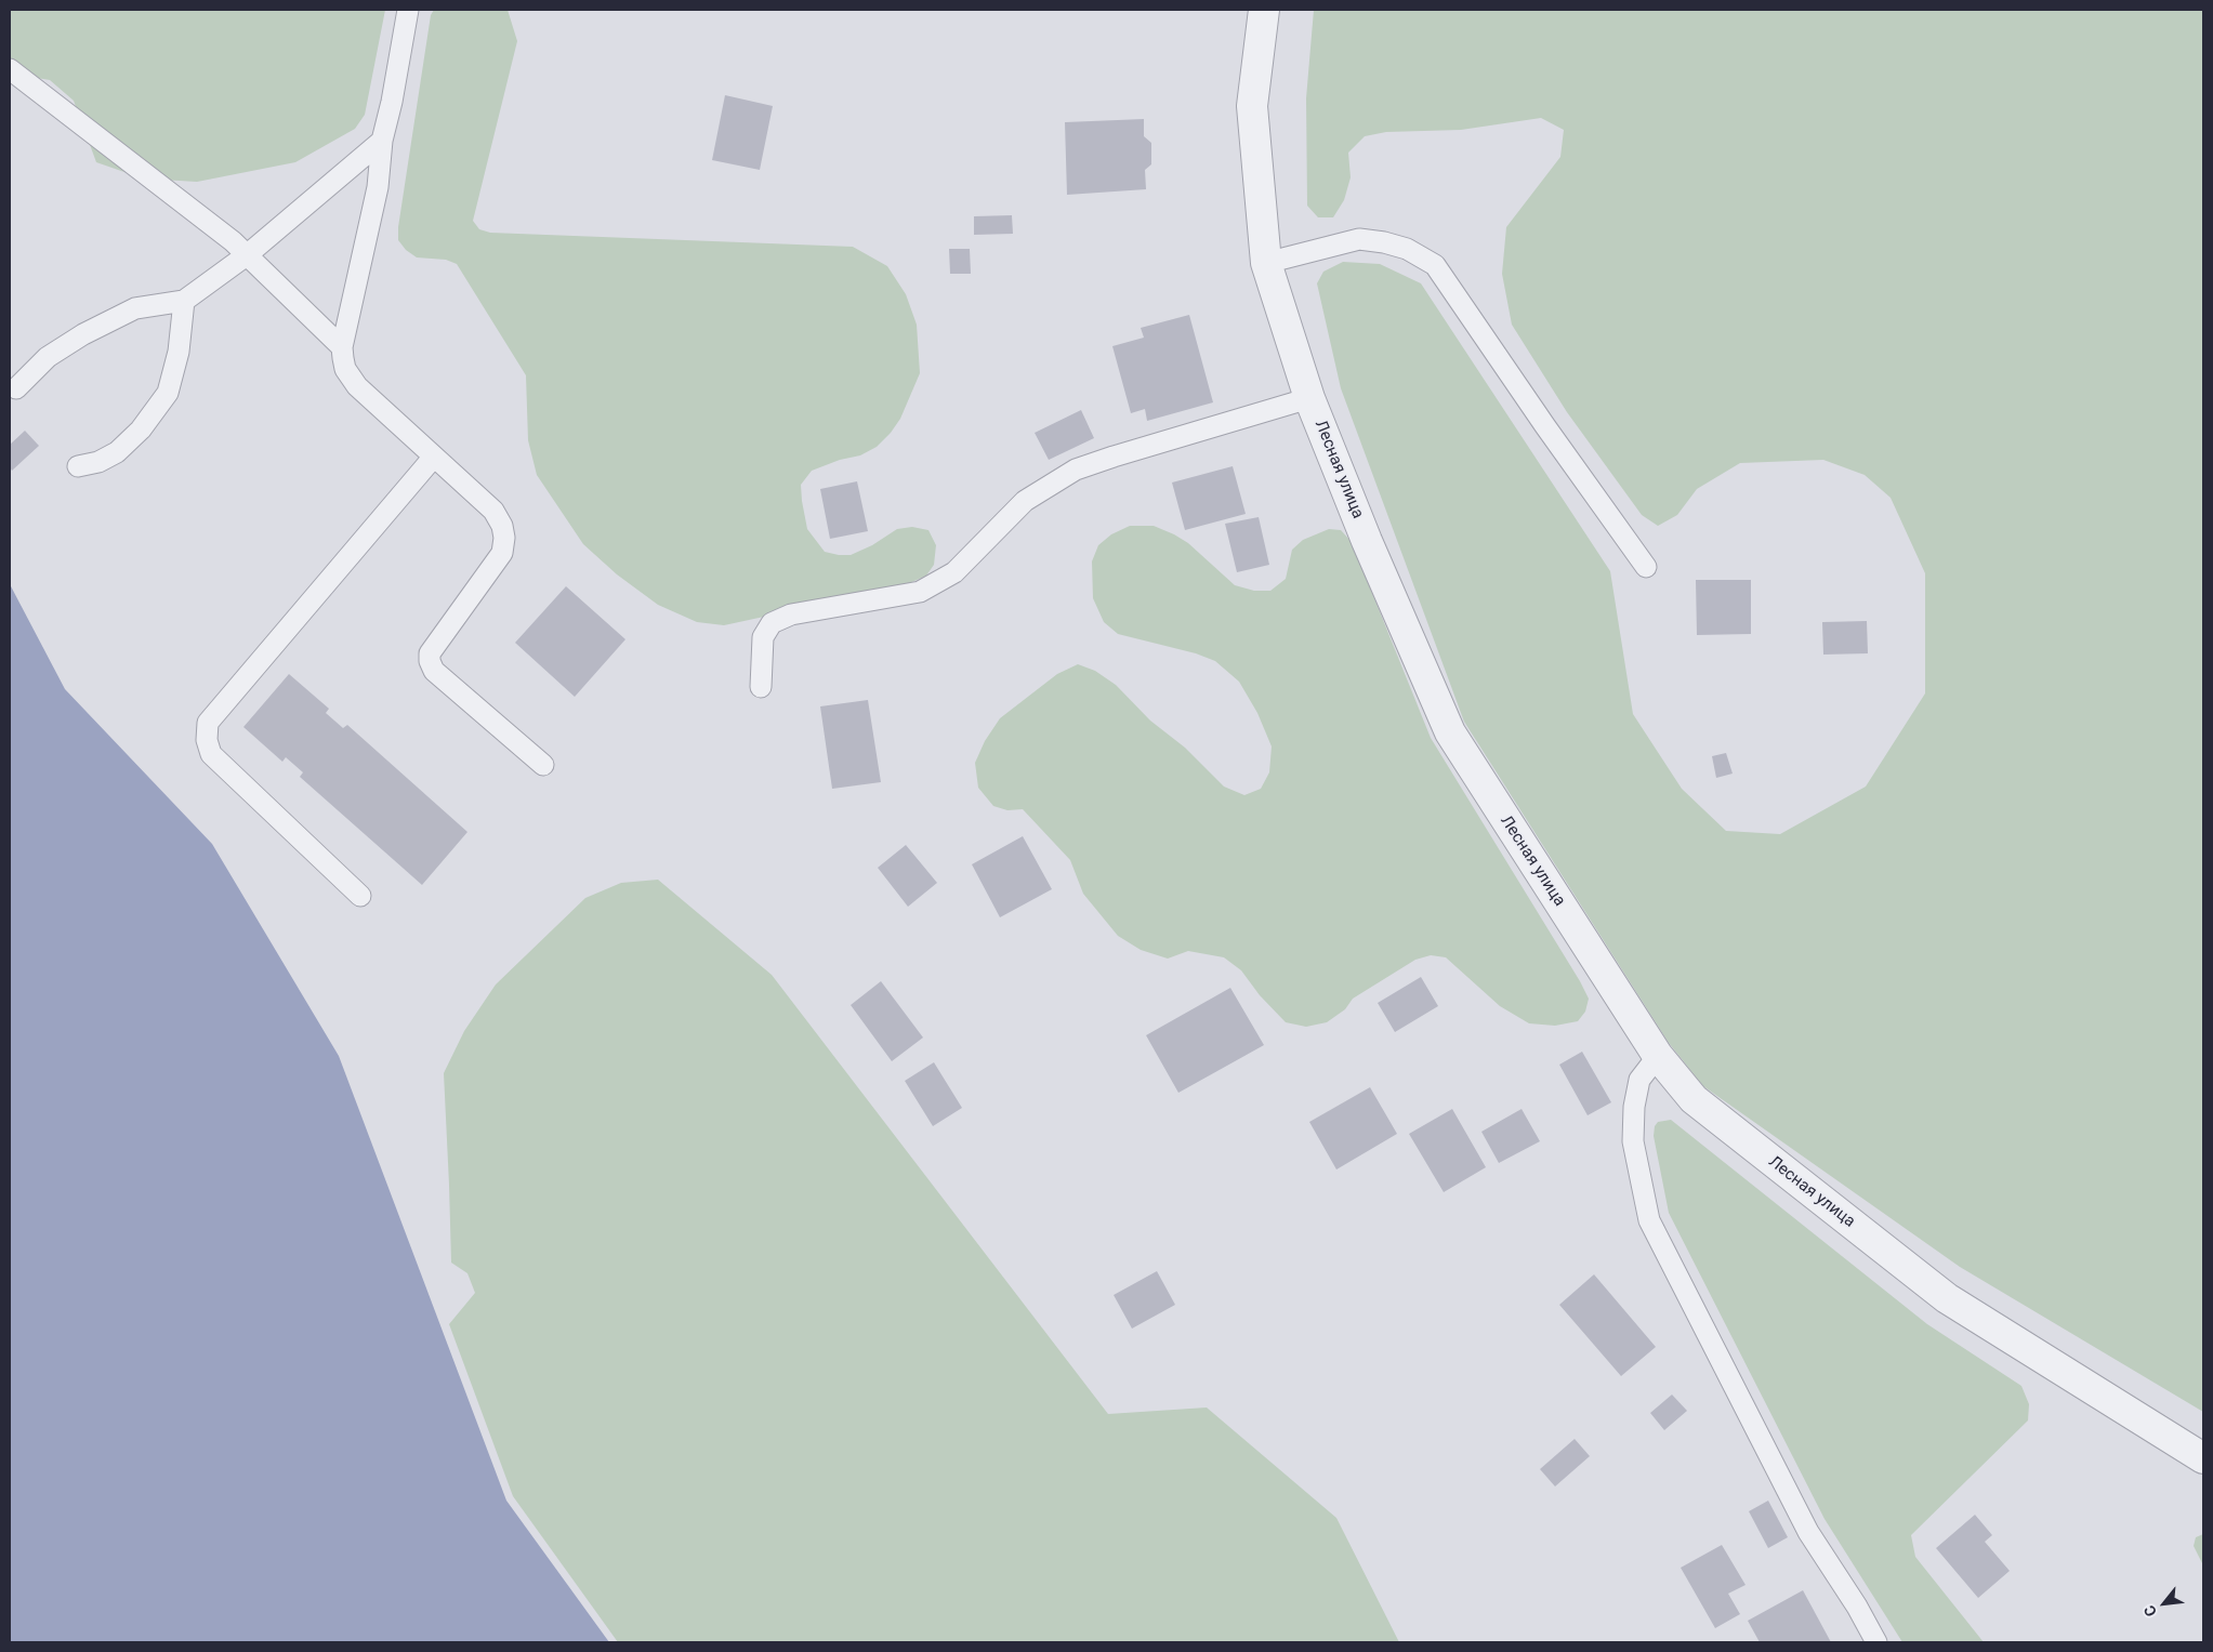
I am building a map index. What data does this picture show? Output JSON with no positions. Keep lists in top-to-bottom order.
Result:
{
  "streets": {
    "street": ["Лесная улица"]
  },
  "north": "bottom left"
}
